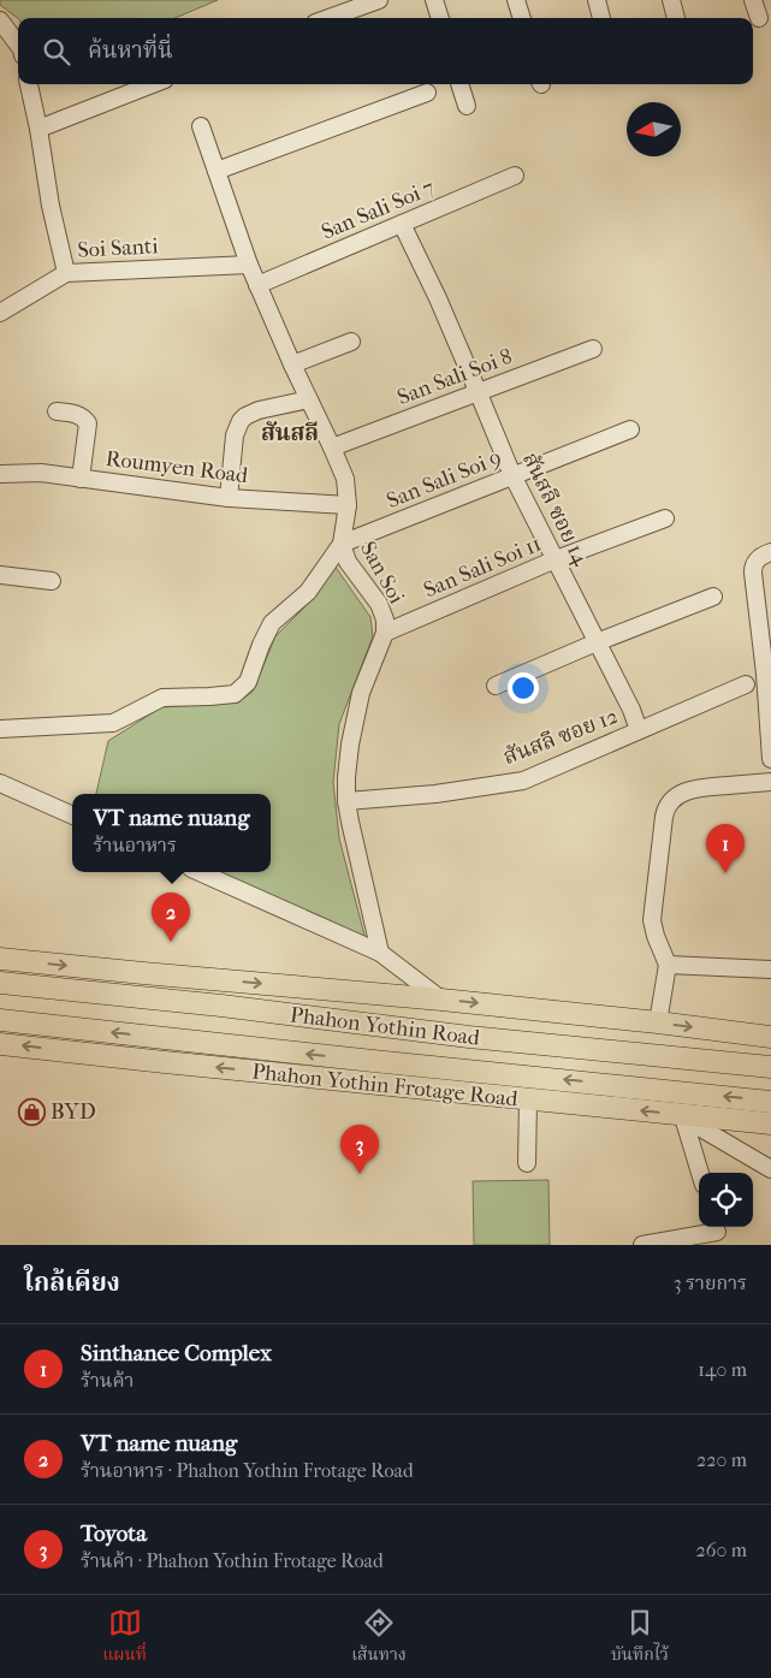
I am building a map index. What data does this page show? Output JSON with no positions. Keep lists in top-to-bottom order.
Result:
{
  "streets": {
    "main road": ["Phahon Yothin Road", "Phahon Yothin Frotage Road"],
    "street": [
      "San Sali Soi 7",
      "Soi Santi",
      "San Sali Soi 8",
      "Roumyen Road",
      "San Sali Soi 9",
      "สันสลี ซอย 14",
      "San Sali Soi 11",
      "San Soi",
      "สันสลี ซอย 12"
    ]
  },
  "crossings": [
    ["San Sali Soi 7", "สันสลี ซอย 14"],
    ["San Sali Soi 7", "San Soi"],
    ["Soi Santi", "San Soi"],
    ["San Sali Soi 8", "สันสลี ซอย 14"],
    ["San Sali Soi 8", "San Soi"],
    ["Roumyen Road", "San Soi"],
    ["San Sali Soi 9", "สันสลี ซอย 14"],
    ["San Sali Soi 9", "San Soi"],
    ["สันสลี ซอย 14", "San Sali Soi 11"],
    ["สันสลี ซอย 14", "สันสลี ซอย 12"],
    ["San Sali Soi 11", "San Soi"],
    ["San Soi", "สันสลี ซอย 12"]
  ],
  "districts": ["สันสลี"],
  "places": {
    "shop": ["BYD"]
  },
  "north": "left",
  "page": {
    "search": "ค้นหาที่นี่",
    "popup": ["VT name nuang", "ร้านอาหาร"],
    "pins": ["1", "2", "3"],
    "heading": ["ใกล้เคียง", "3 รายการ"],
    "list": [
      {
        "mark": "1",
        "name": "Sinthanee Complex",
        "note": "ร้านค้า",
        "value": "140 m"
      },
      {
        "mark": "2",
        "name": "VT name nuang",
        "note": "ร้านอาหาร · Phahon Yothin Frotage Road",
        "value": "220 m"
      },
      {
        "mark": "3",
        "name": "Toyota",
        "note": "ร้านค้า · Phahon Yothin Frotage Road",
        "value": "260 m"
      }
    ],
    "nav": ["แผนที่", "เส้นทาง", "บันทึกไว้"]
  }
}
